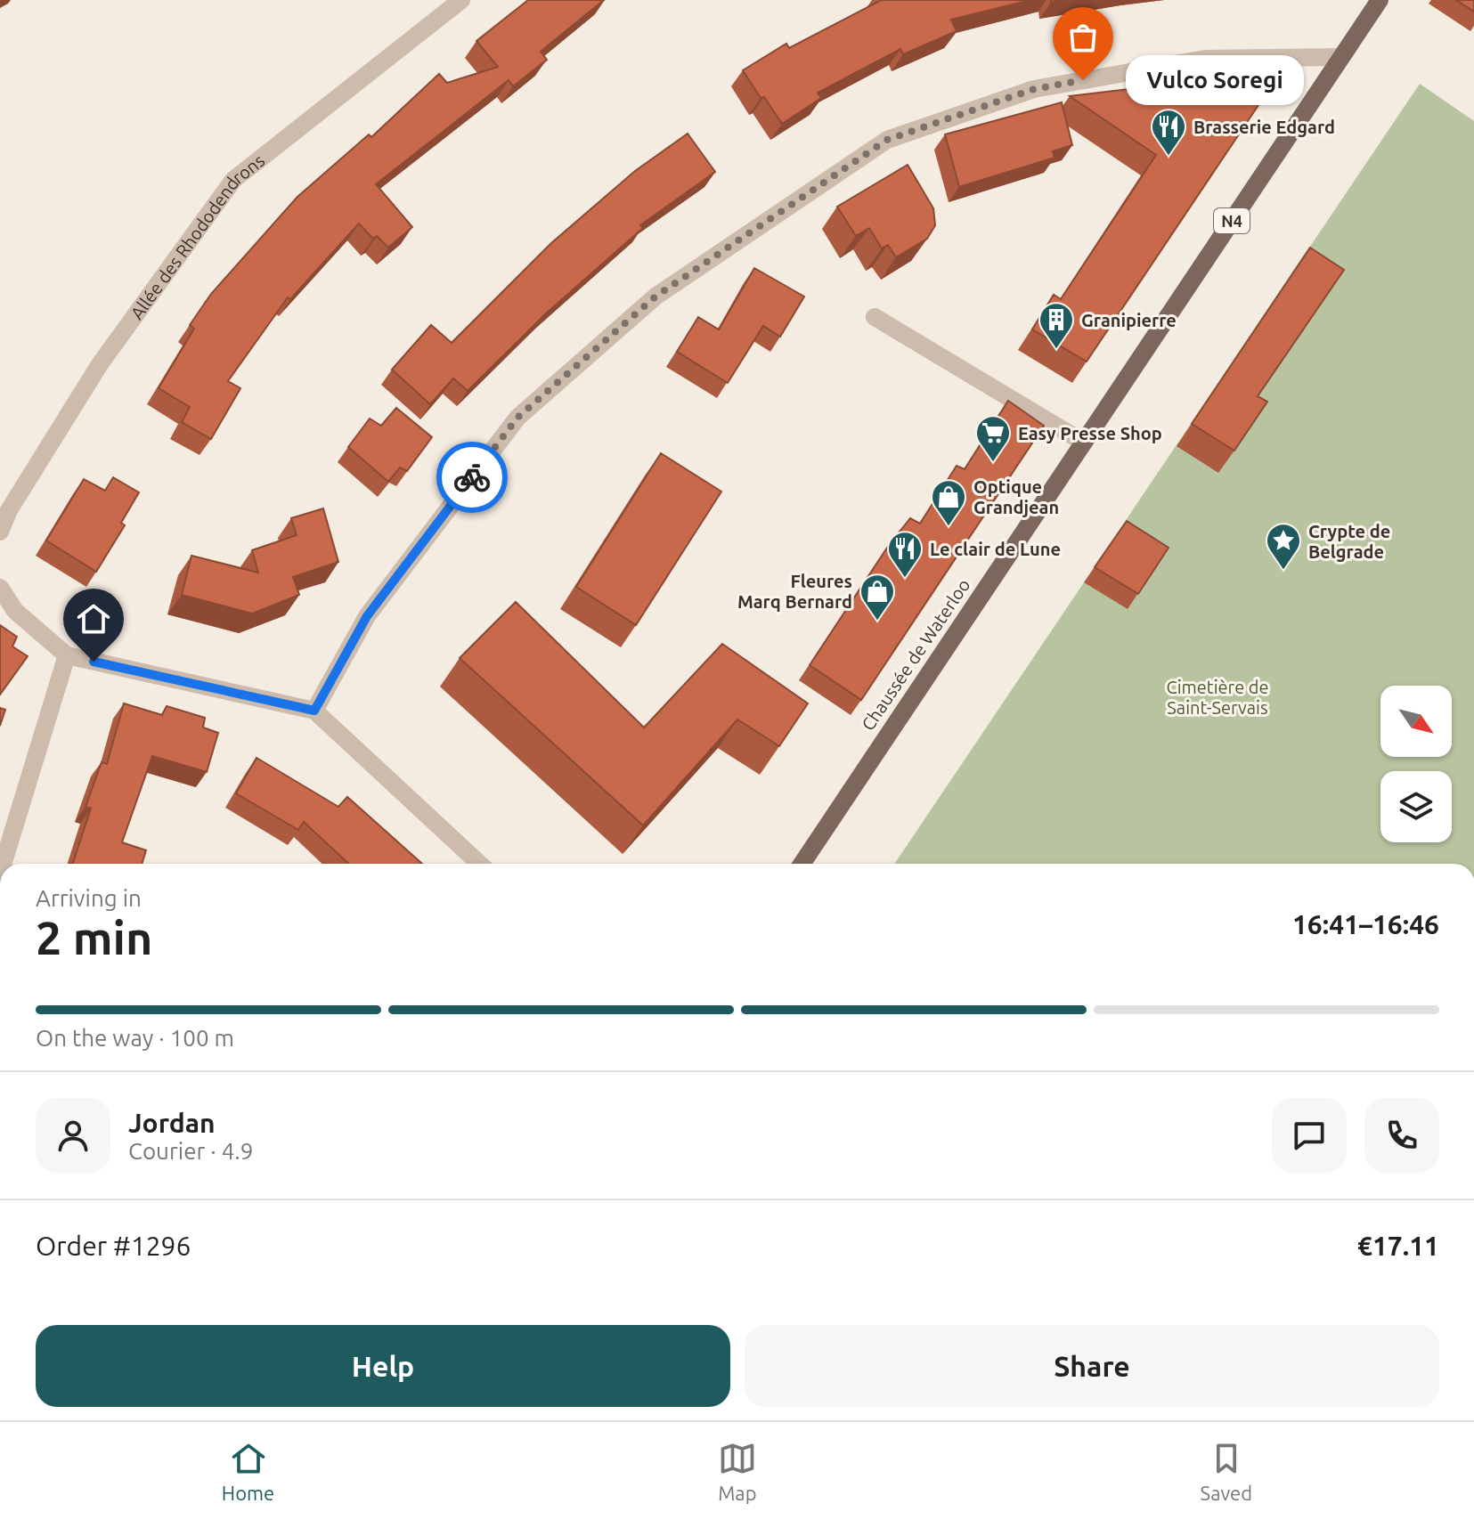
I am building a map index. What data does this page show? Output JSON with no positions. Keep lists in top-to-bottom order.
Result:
{
  "streets": {
    "main road": ["N4", "Chaussée de Waterloo"],
    "street": ["Allée des Rhododendrons"]
  },
  "parks": ["Cimetière de Saint-Servais"],
  "places": {
    "other": ["Vulco Soregi"],
    "restaurant": ["Brasserie Edgard", "Le clair de Lune"],
    "building": ["Granipierre"],
    "supermarket": ["Easy Presse Shop"],
    "shop": ["Optique Grandjean", "Fleures Marq Bernard"],
    "place": ["Crypte de Belgrade"]
  },
  "north": "bottom right",
  "page": {
    "bubble": "Vulco Soregi",
    "heading": ["2 min", "Arriving in", "16:41–16:46"],
    "panel": [
      "Jordan",
      "Courier · 4.9",
      "Order #1296",
      "€17.11"
    ],
    "bar": "On the way · 100 m",
    "buttons": ["Help", "Share"],
    "tabs": ["Home", "Map", "Saved"]
  }
}
